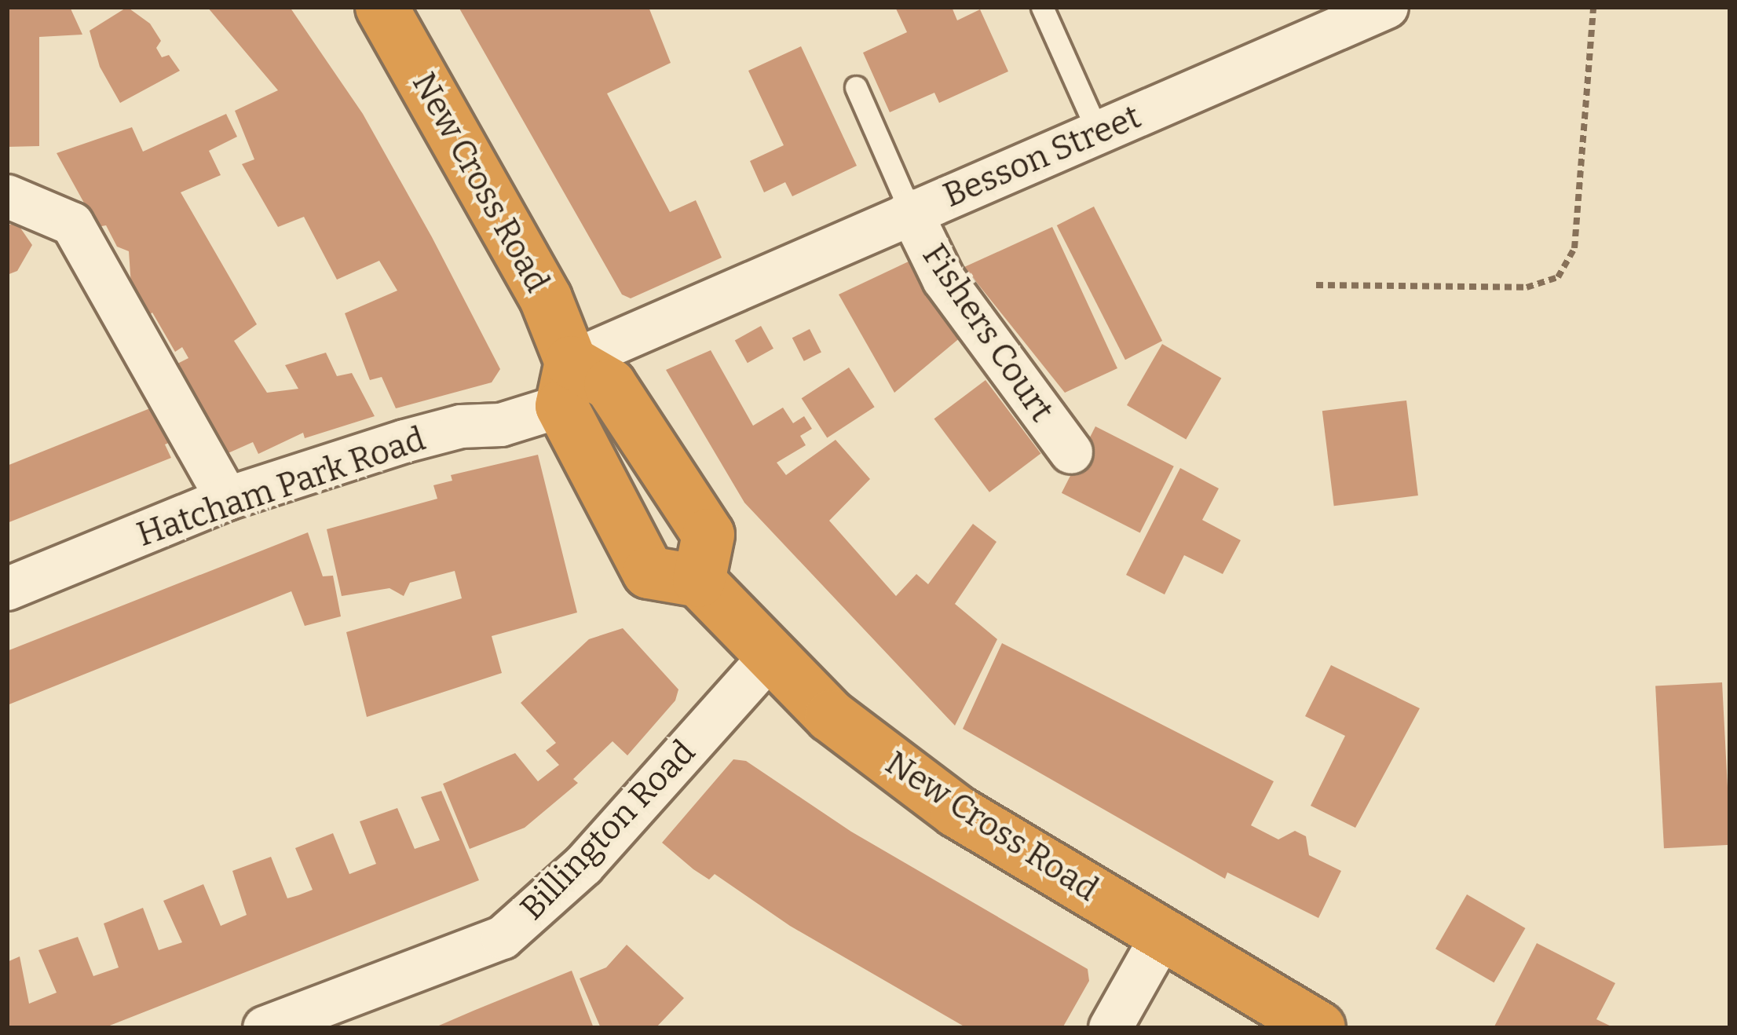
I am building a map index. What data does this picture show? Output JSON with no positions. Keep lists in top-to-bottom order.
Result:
{
  "streets": {
    "highway": ["New Cross Road"],
    "street": [
      "Besson Street",
      "Fishers Court",
      "Hatcham Park Road",
      "Billington Road"
    ]
  },
  "crossings": [
    ["Besson Street", "New Cross Road"],
    ["Besson Street", "Fishers Court"],
    ["Besson Street", "Hatcham Park Road"],
    ["New Cross Road", "Hatcham Park Road"],
    ["New Cross Road", "Billington Road"]
  ]
}
